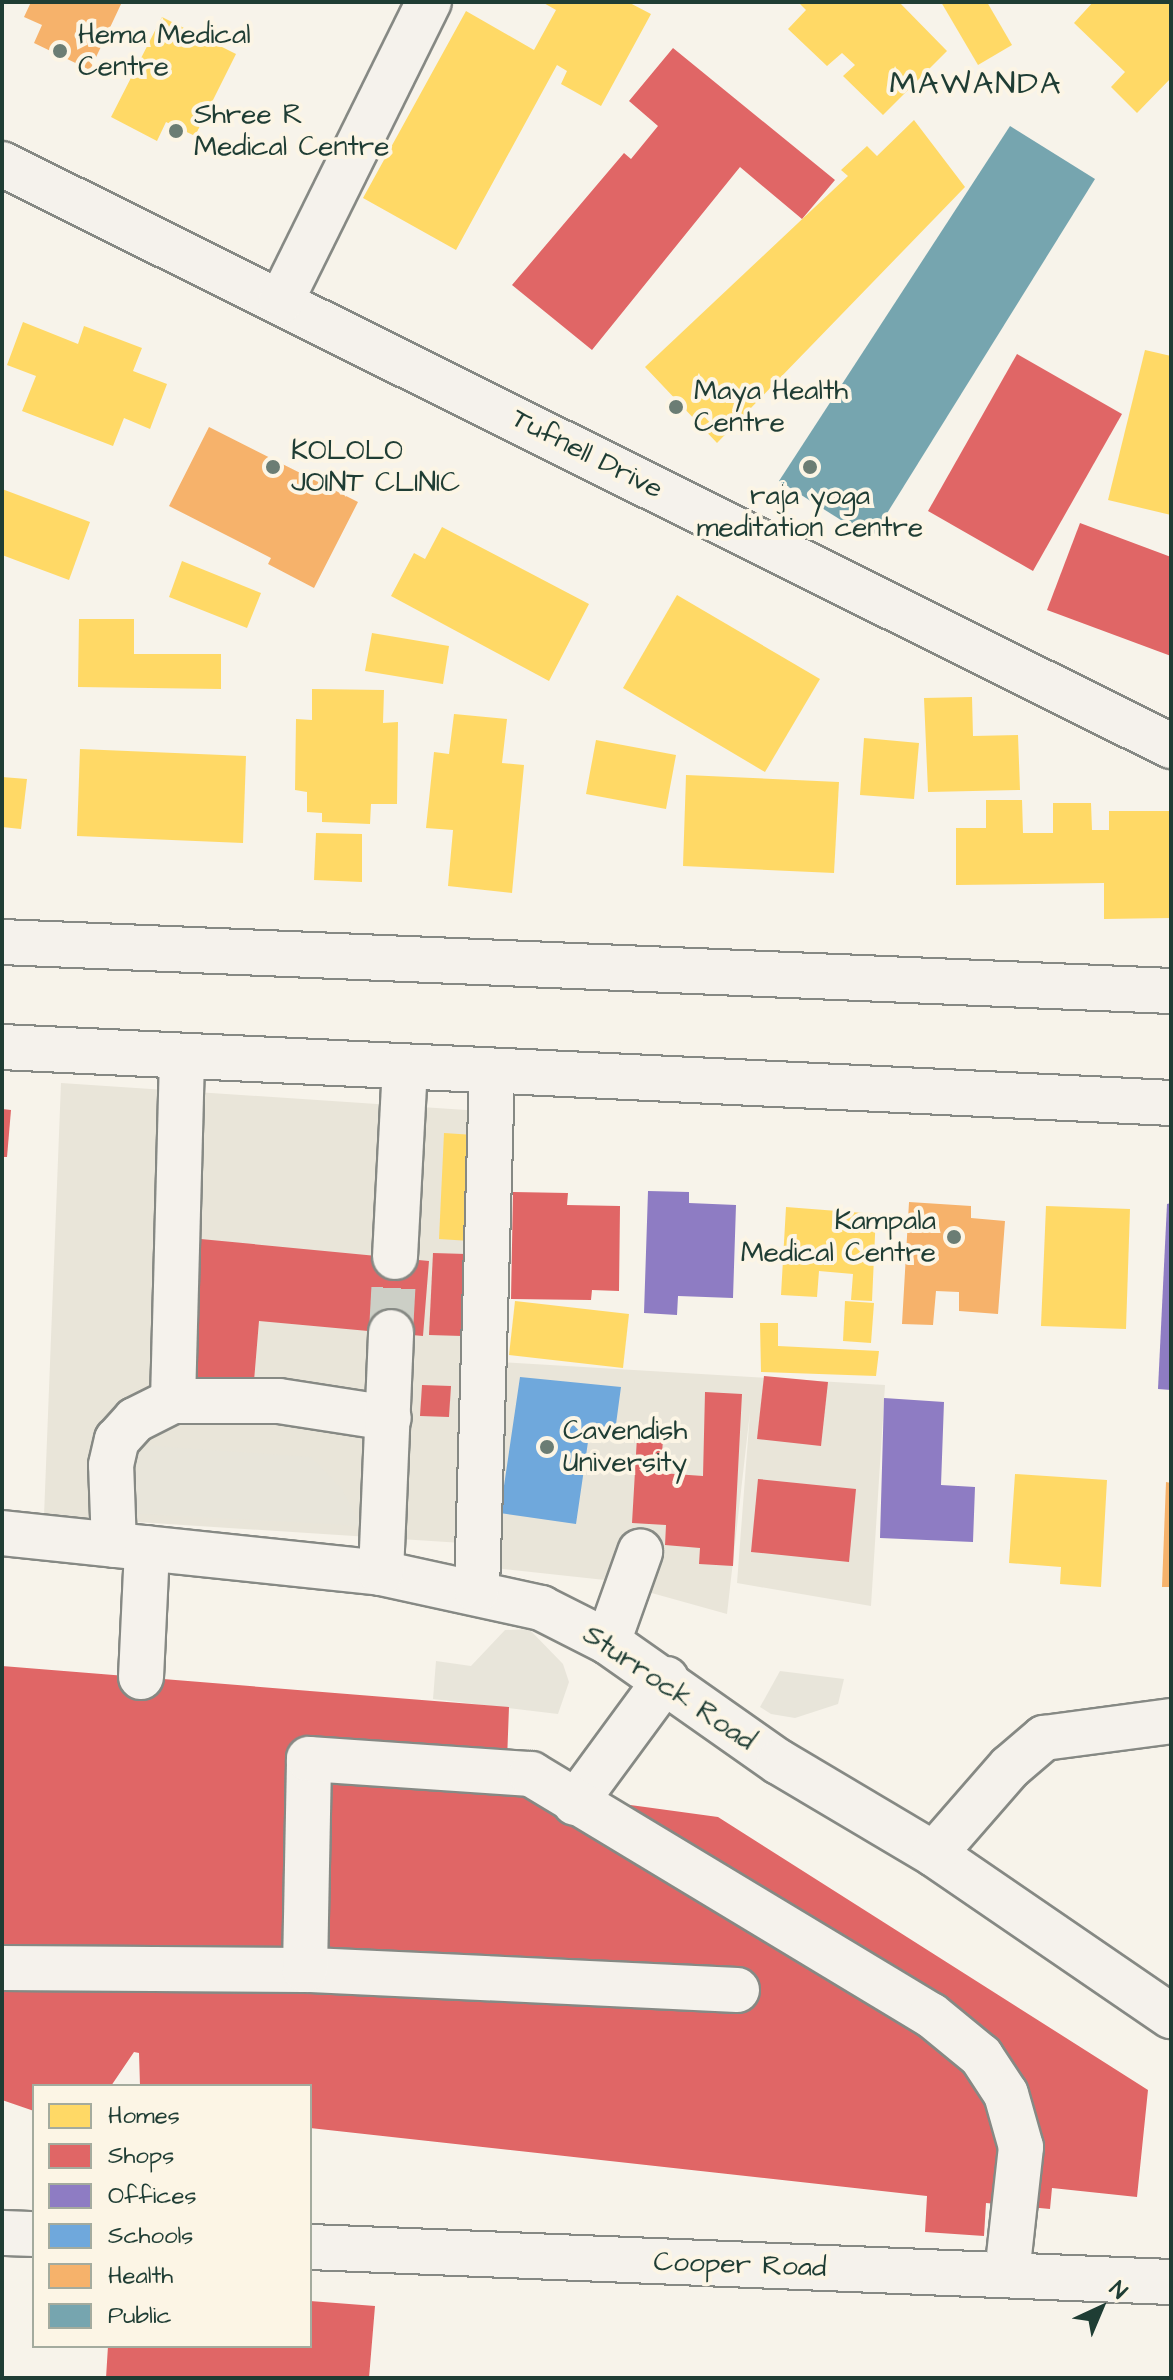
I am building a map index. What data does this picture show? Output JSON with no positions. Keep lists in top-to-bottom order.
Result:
{
  "streets": {
    "street": ["Tufnell Drive", "Sturrock Road", "Cooper Road"]
  },
  "districts": ["MAWANDA"],
  "places": [
    "Hema Medical Centre",
    "Shree R Medical Centre",
    "Maya Health Centre",
    "KOLOLO JOINT CLINIC",
    "raja yoga meditation centre",
    "Kampala Medical Centre",
    "Cavendish University"
  ],
  "legend": [
    "Homes",
    "Shops",
    "Offices",
    "Schools",
    "Health",
    "Public"
  ],
  "north": "top right"
}
